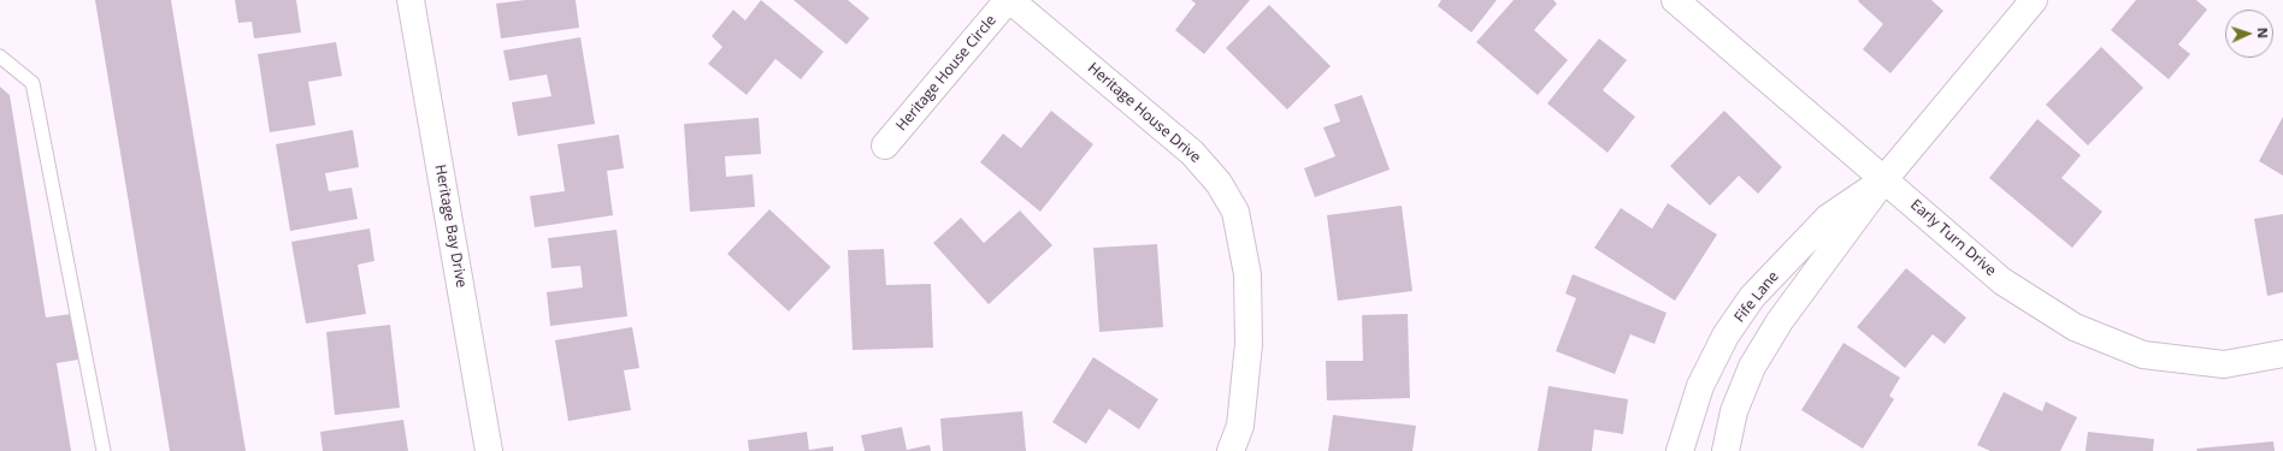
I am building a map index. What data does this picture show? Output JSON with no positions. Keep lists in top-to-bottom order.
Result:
{
  "streets": {
    "street": [
      "Heritage House Circle",
      "Heritage House Drive",
      "Heritage Bay Drive",
      "Early Turn Drive",
      "Fife Lane"
    ]
  },
  "crossings": [
    ["Heritage House Circle", "Heritage House Drive"],
    ["Early Turn Drive", "Fife Lane"]
  ],
  "north": "right"
}
